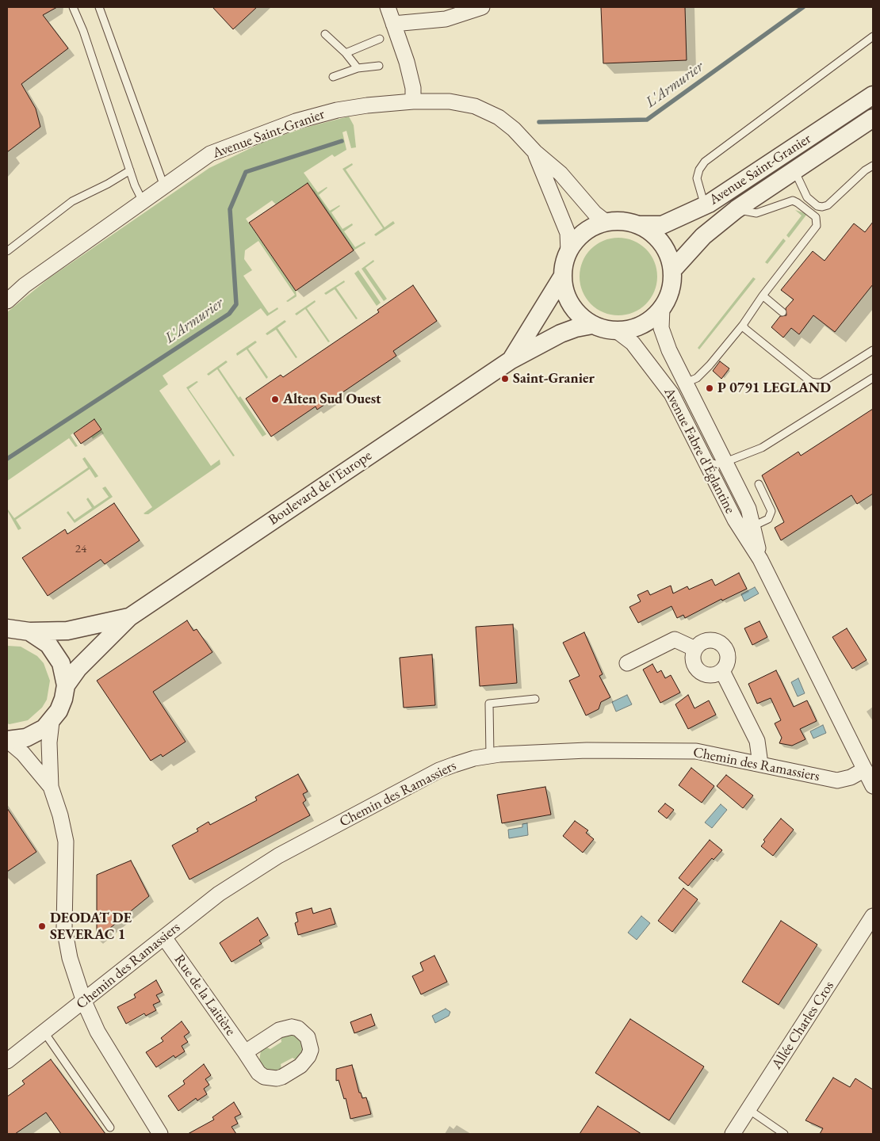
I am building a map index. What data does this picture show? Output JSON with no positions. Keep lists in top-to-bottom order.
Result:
{
  "streets": {
    "street": [
      "Avenue Saint-Granier",
      "Avenue Fabre d'Églantine",
      "Boulevard de l'Europe",
      "Chemin des Ramassiers",
      "Rue de la Laitière",
      "Allée Charles Cros"
    ]
  },
  "crossings": [
    ["Avenue Saint-Granier", "Avenue Fabre d'Églantine"],
    ["Avenue Saint-Granier", "Boulevard de l'Europe"],
    ["Avenue Fabre d'Églantine", "Boulevard de l'Europe"],
    ["Avenue Fabre d'Églantine", "Chemin des Ramassiers"],
    ["Chemin des Ramassiers", "Rue de la Laitière"]
  ],
  "water": ["L'Armurier"],
  "places": [
    "Saint-Granier",
    "P 0791 LEGLAND",
    "Alten Sud Ouest",
    "DEODAT DE SEVERAC 1"
  ],
  "house_numbers": ["24"]
}
